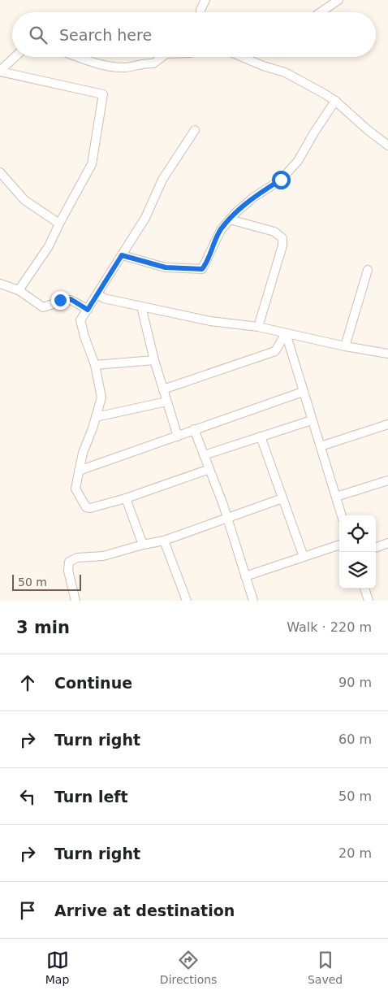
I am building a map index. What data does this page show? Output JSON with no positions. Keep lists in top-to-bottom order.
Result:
{
  "scale_bar": "50 m",
  "page": {
    "search": "Search here",
    "scale": "50 m",
    "heading": ["3 min", "Walk · 220 m"],
    "list": [
      ["Continue", "90 m"],
      ["Turn right", "60 m"],
      ["Turn left", "50 m"],
      ["Turn right", "20 m"],
      "Arrive at destination"
    ],
    "nav": ["Map", "Directions", "Saved"]
  }
}
